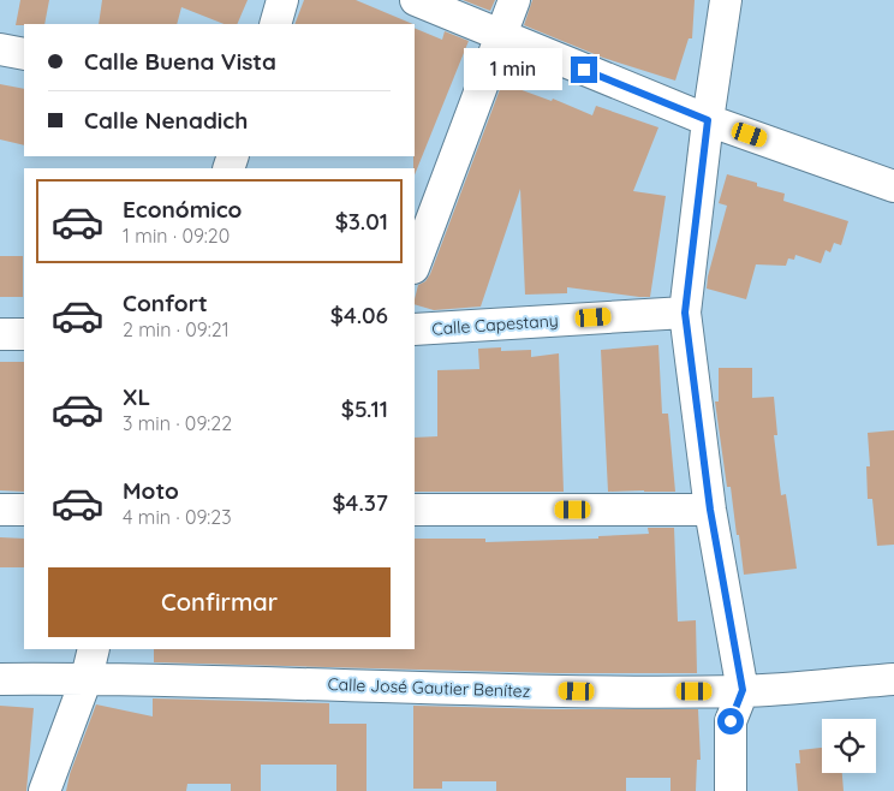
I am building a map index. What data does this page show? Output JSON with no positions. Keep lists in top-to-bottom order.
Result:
{
  "streets": {
    "street": ["Calle Capestany", "Calle José Gautier Benítez"]
  },
  "page": {
    "banner": ["Calle Buena Vista", "Calle Nenadich"],
    "bubble": "1 min",
    "list": [
      {
        "name": "Económico",
        "note": "1 min · 09:20",
        "value": "$3.01"
      },
      {
        "name": "Confort",
        "note": "2 min · 09:21",
        "value": "$4.06"
      },
      {
        "name": "XL",
        "note": "3 min · 09:22",
        "value": "$5.11"
      },
      {
        "name": "Moto",
        "note": "4 min · 09:23",
        "value": "$4.37"
      }
    ],
    "buttons": "Confirmar"
  }
}
